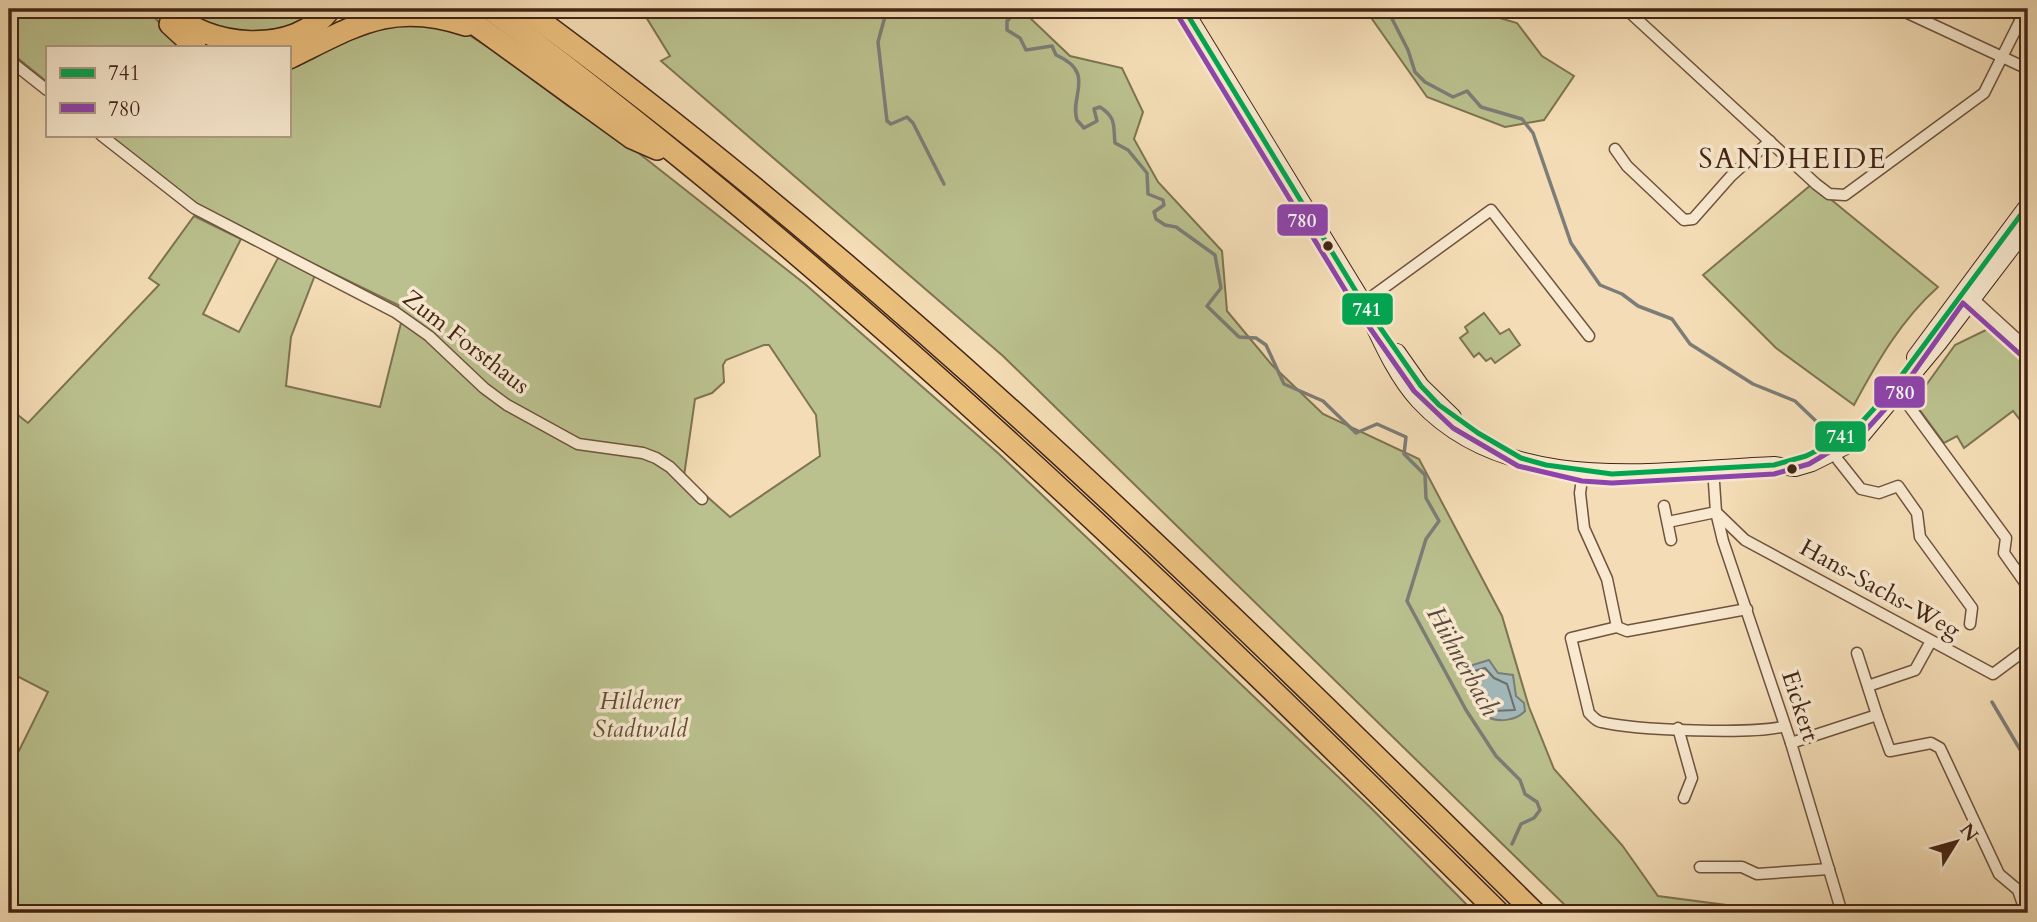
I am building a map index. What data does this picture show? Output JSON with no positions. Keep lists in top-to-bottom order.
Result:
{
  "streets": {
    "street": ["Zum Forsthaus", "Hans-Sachs-Weg", "Eickert"]
  },
  "crossings": [
    ["Hans-Sachs-Weg", "Eickert"]
  ],
  "districts": ["SANDHEIDE"],
  "water": ["Hühnerbach"],
  "parks": ["Hildener Stadtwald"],
  "lines": ["transit line 741", "transit line 780"],
  "legend": ["741", "780"],
  "north": "top right"
}
